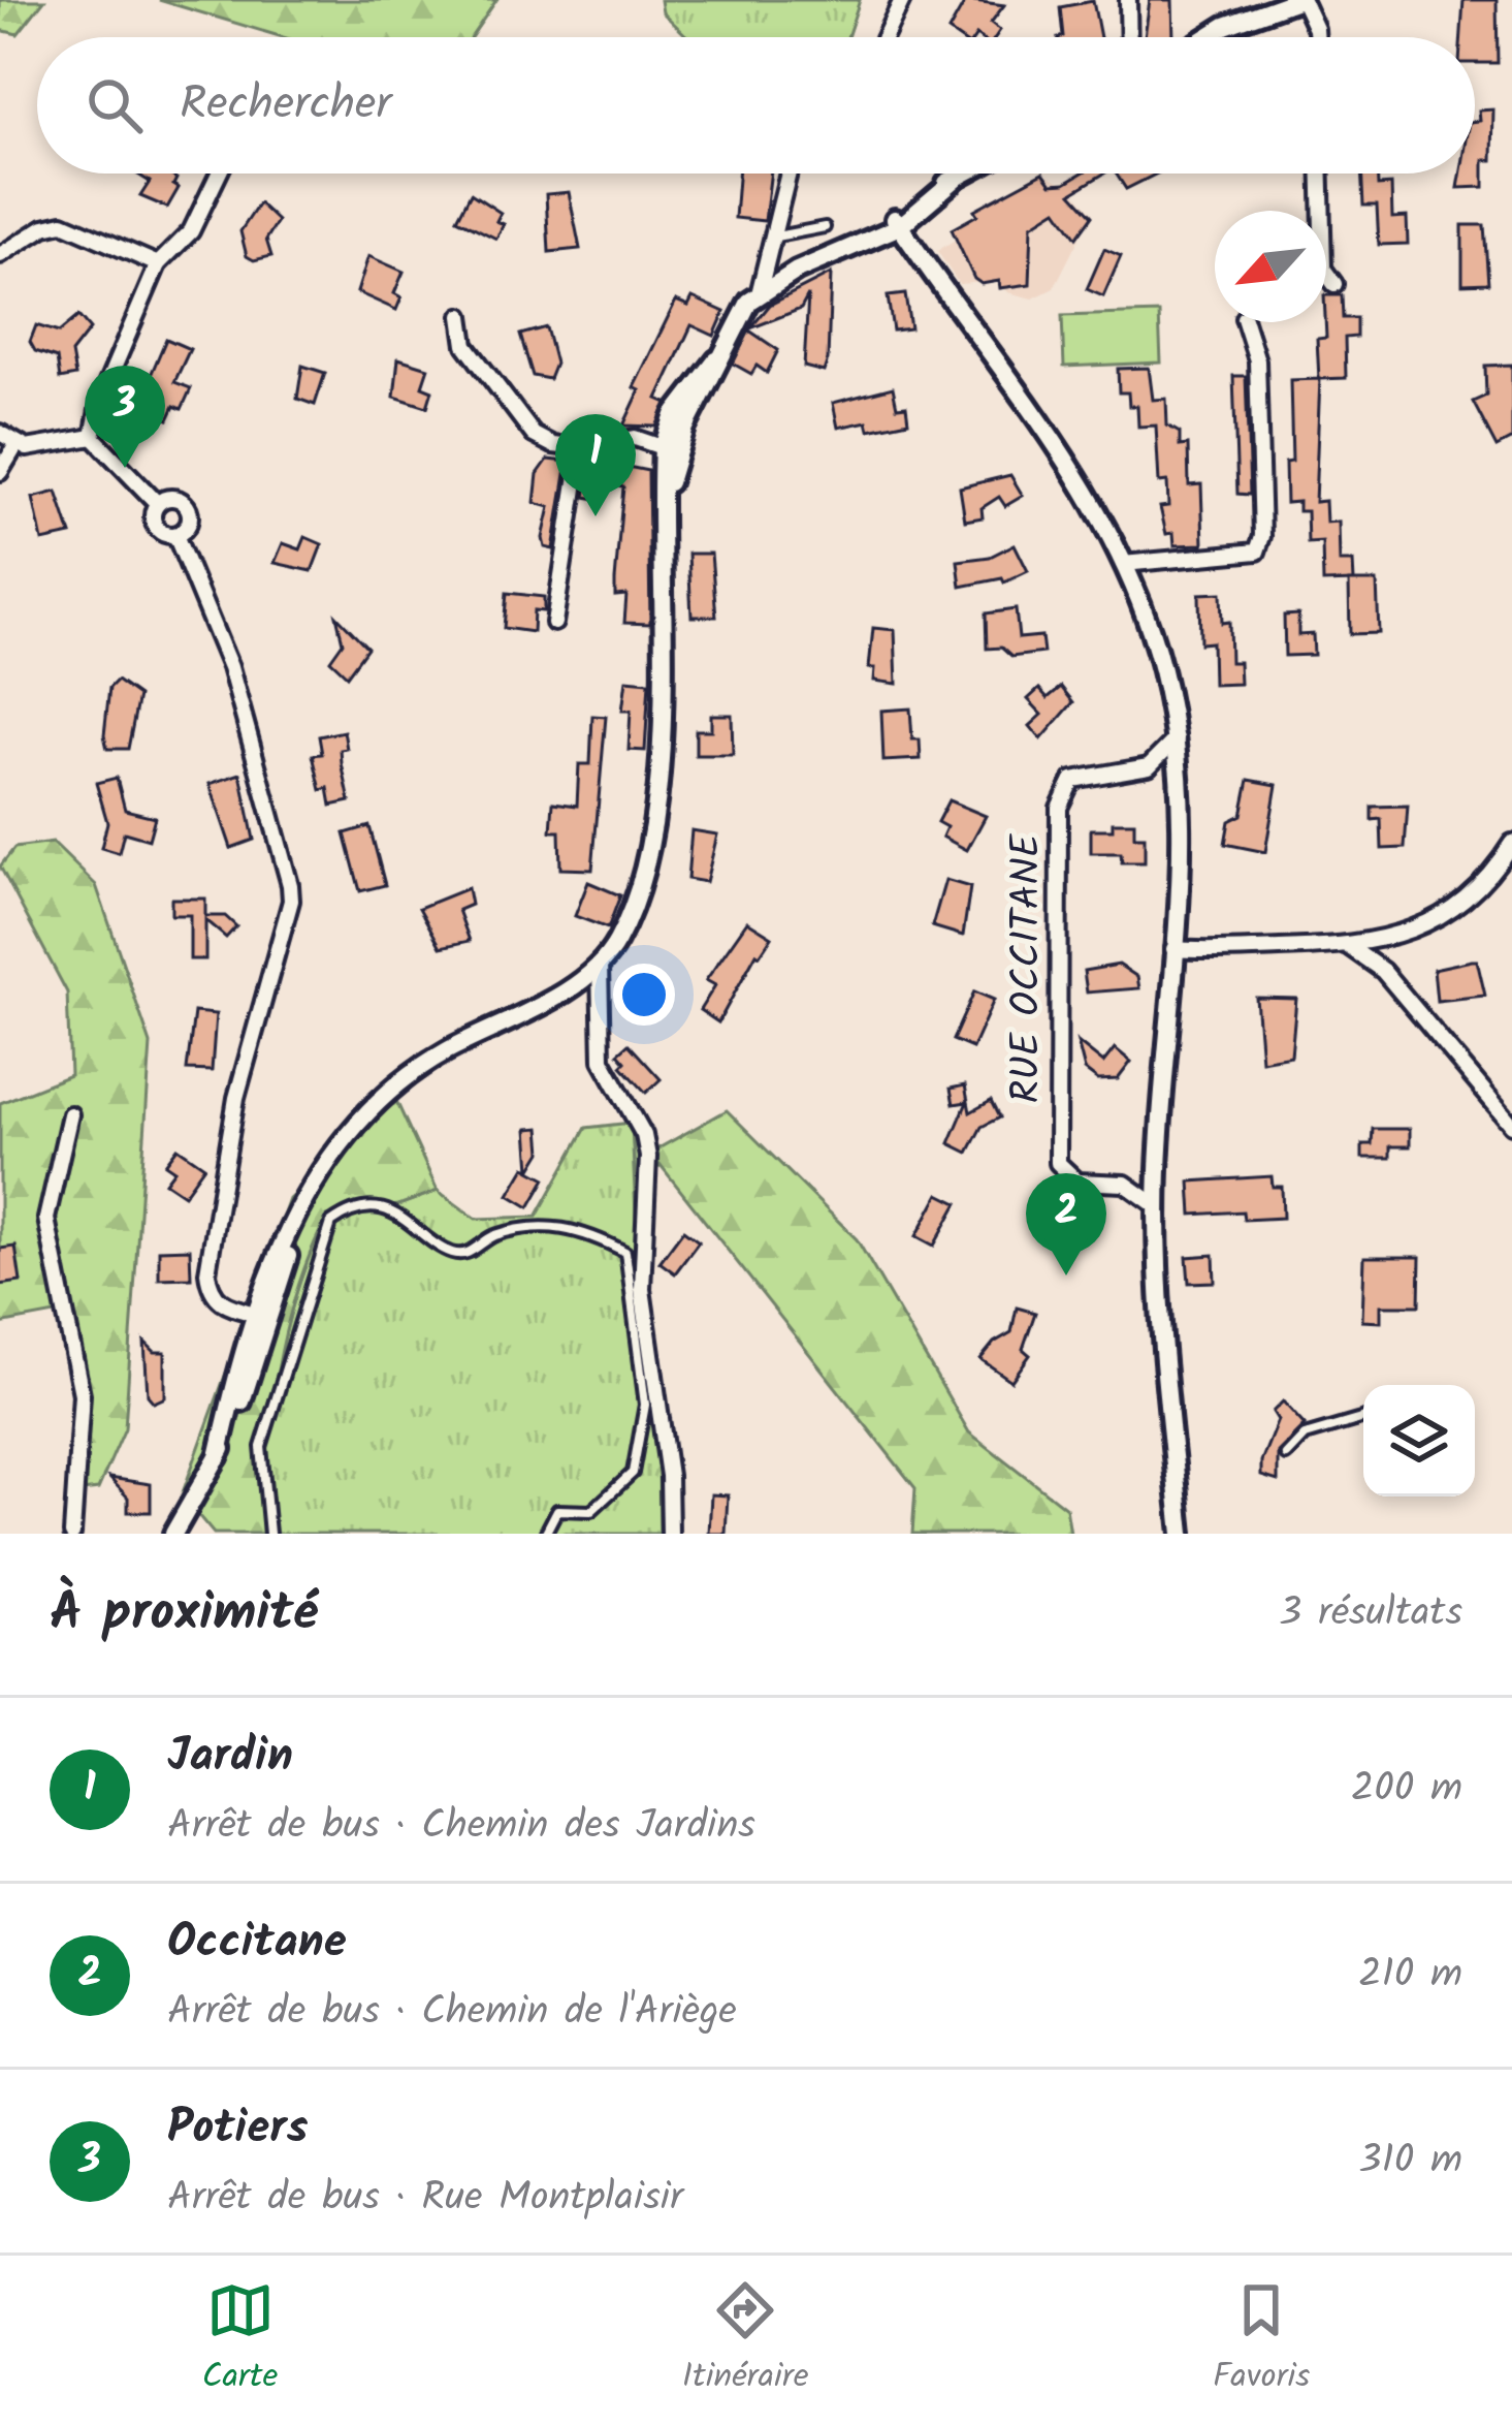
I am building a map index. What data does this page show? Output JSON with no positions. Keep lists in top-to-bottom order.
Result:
{
  "streets": {
    "street": ["RUE OCCITANE"]
  },
  "north": "bottom left",
  "page": {
    "search": "Rechercher",
    "pins": ["3", "1", "2"],
    "heading": ["À proximité", "3 résultats"],
    "list": [
      {
        "mark": "1",
        "name": "Jardin",
        "note": "Arrêt de bus · Chemin des Jardins",
        "value": "200 m"
      },
      {
        "mark": "2",
        "name": "Occitane",
        "note": "Arrêt de bus · Chemin de l'Ariège",
        "value": "210 m"
      },
      {
        "mark": "3",
        "name": "Potiers",
        "note": "Arrêt de bus · Rue Montplaisir",
        "value": "310 m"
      }
    ],
    "nav": ["Carte", "Itinéraire", "Favoris"]
  }
}
